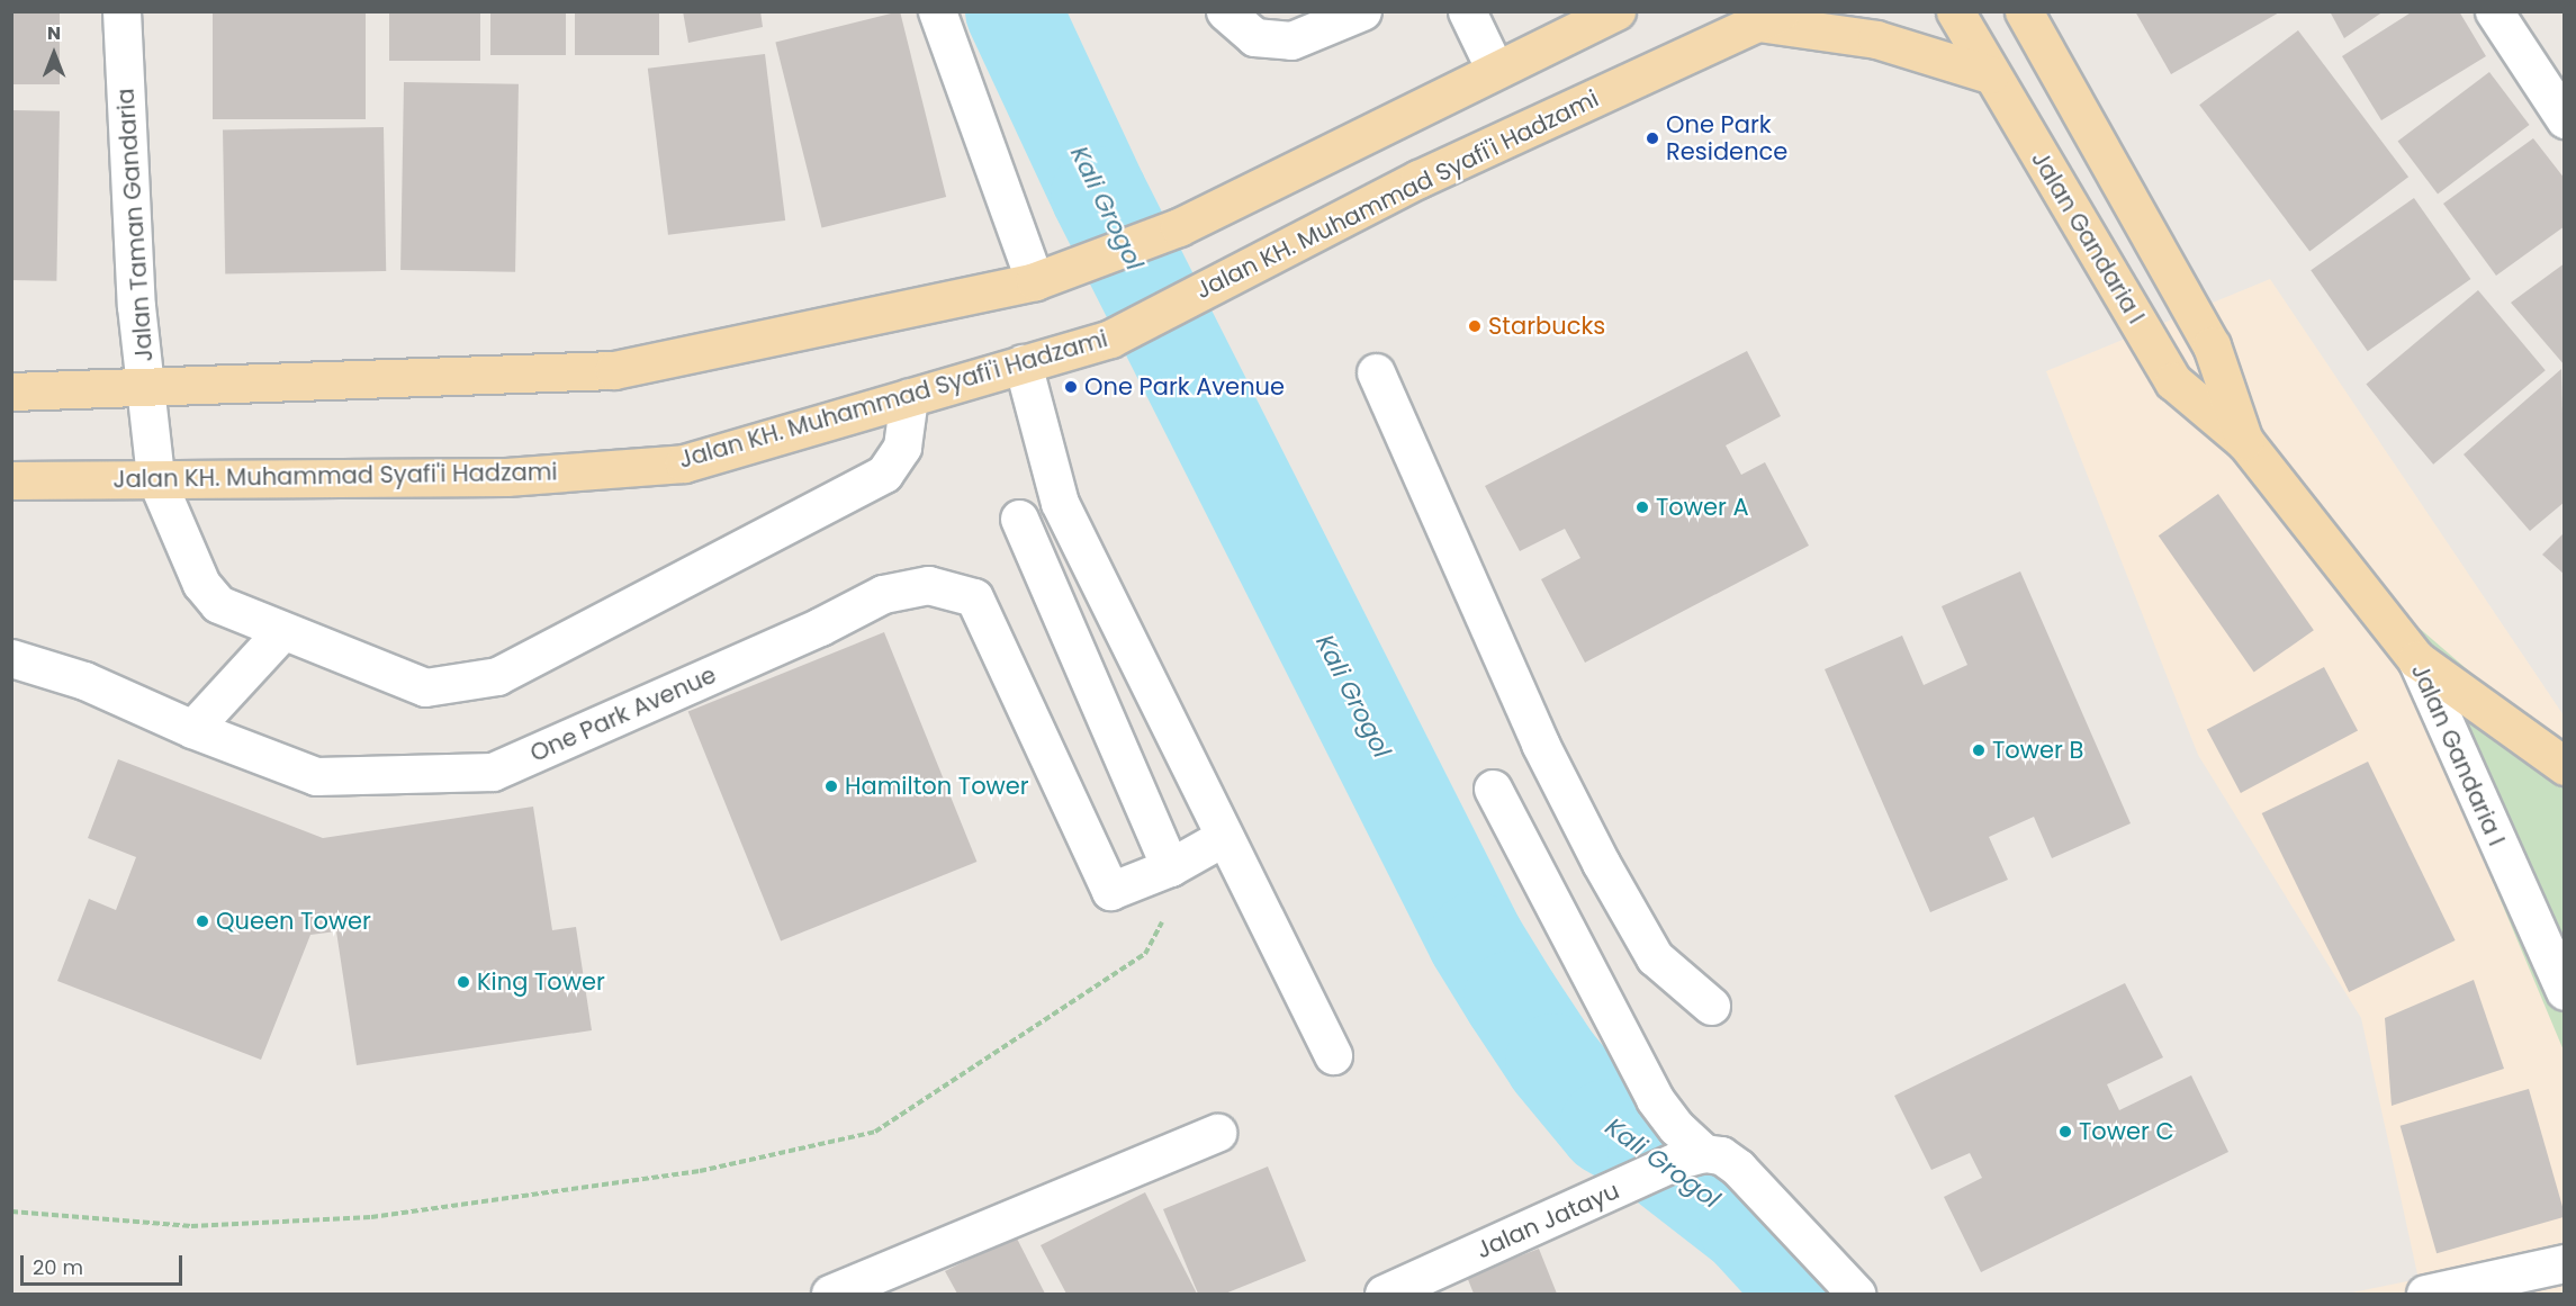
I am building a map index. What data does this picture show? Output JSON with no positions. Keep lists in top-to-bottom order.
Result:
{
  "streets": {
    "main road": ["Jalan KH. Muhammad Syafi'i Hadzami", "Jalan Gandaria I"],
    "street": ["Jalan Taman Gandaria", "One Park Avenue", "Jalan Jatayu"]
  },
  "crossings": [
    ["Jalan KH. Muhammad Syafi'i Hadzami", "Jalan Taman Gandaria"]
  ],
  "water": ["Kali Grogol"],
  "places": [
    "One Park Residence",
    "Starbucks",
    "One Park Avenue",
    "Tower A",
    "Tower B",
    "Hamilton Tower",
    "Queen Tower",
    "King Tower",
    "Tower C"
  ],
  "scale_bar": "20 m",
  "north": "top"
}
